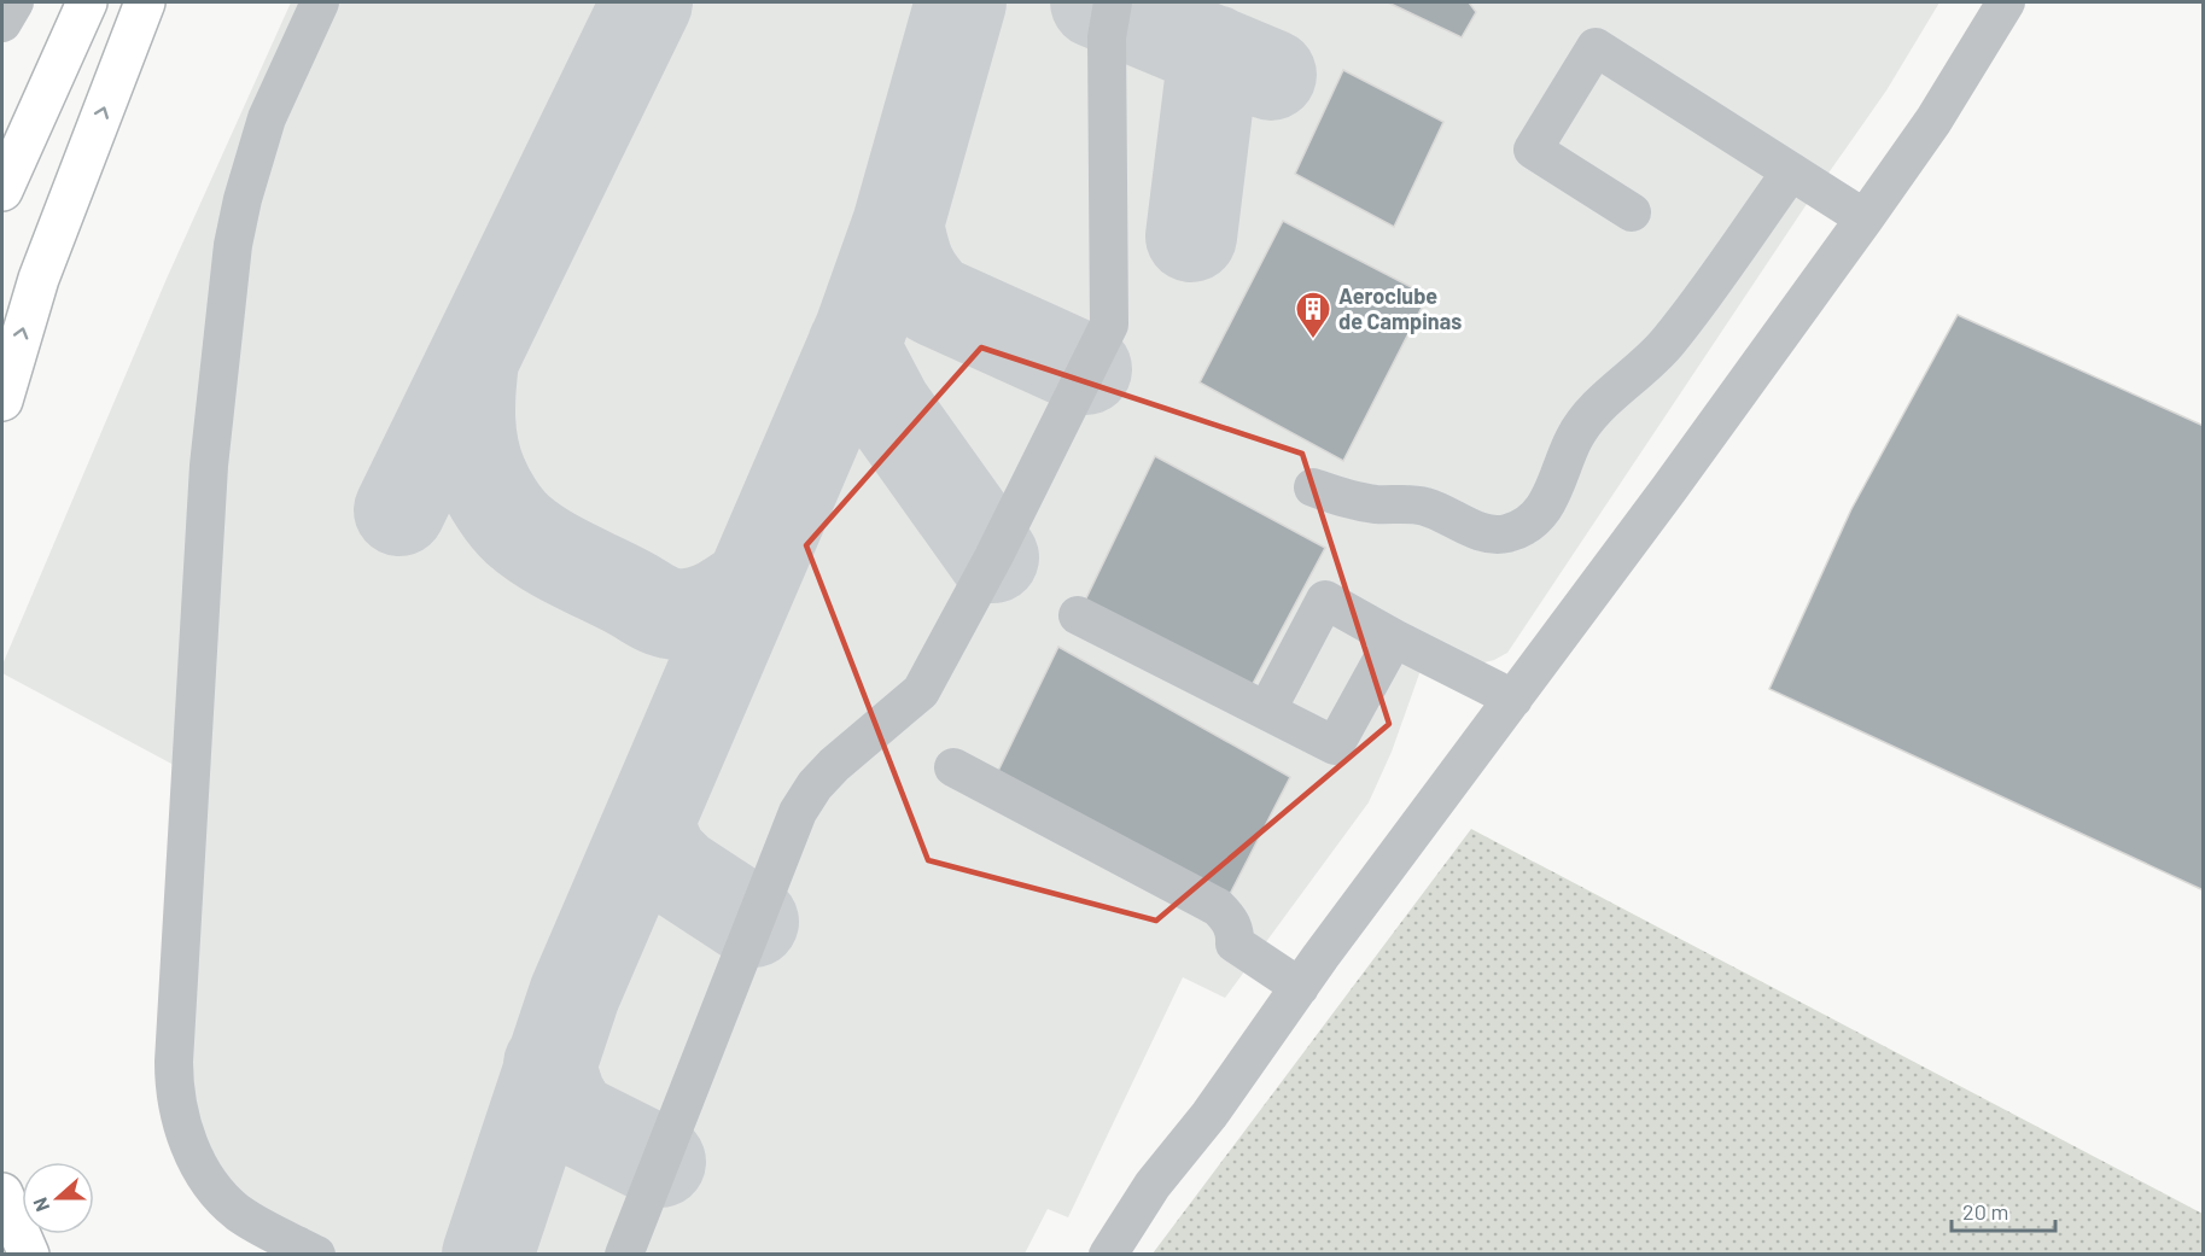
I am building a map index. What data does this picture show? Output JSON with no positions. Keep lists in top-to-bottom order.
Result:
{
  "places": {
    "building": ["Aeroclube de Campinas"]
  },
  "scale_bar": "20 m",
  "north": "left"
}
